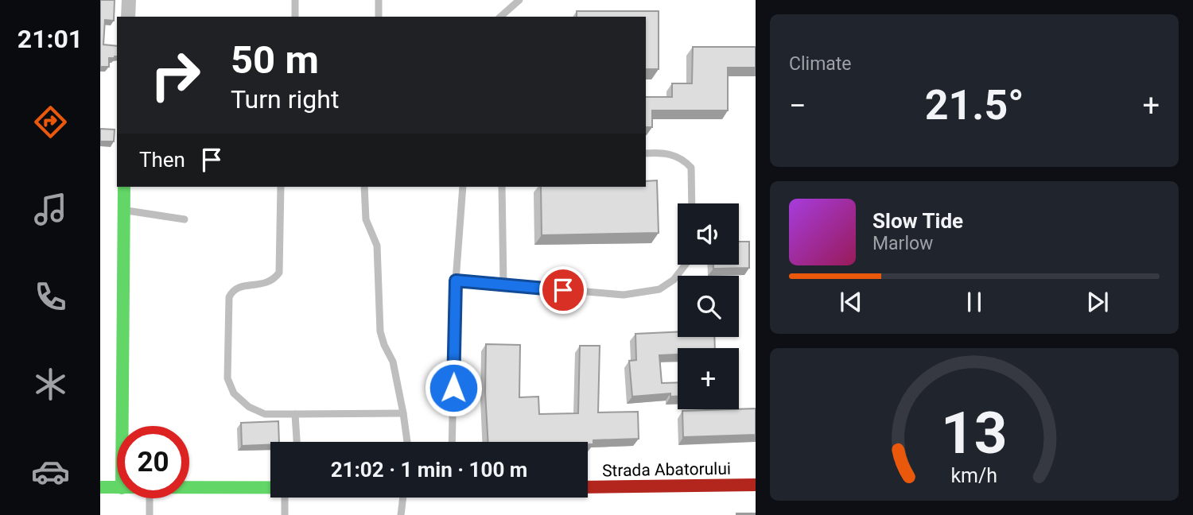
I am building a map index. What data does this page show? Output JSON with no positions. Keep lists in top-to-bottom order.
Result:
{
  "streets": {
    "street": ["Strada Abatorului"]
  },
  "page": {
    "tabs": "21:01",
    "tile": "Climate",
    "turn": ["50 m", "Turn right"],
    "heat": ["−", "21.5°", "+"],
    "then": "Then",
    "song": ["Slow Tide", "Marlow"],
    "map_buttons": "+",
    "limit": "20",
    "trip": "21:02 · 1 min · 100 m",
    "gauge": ["13", "km/h"]
  }
}
